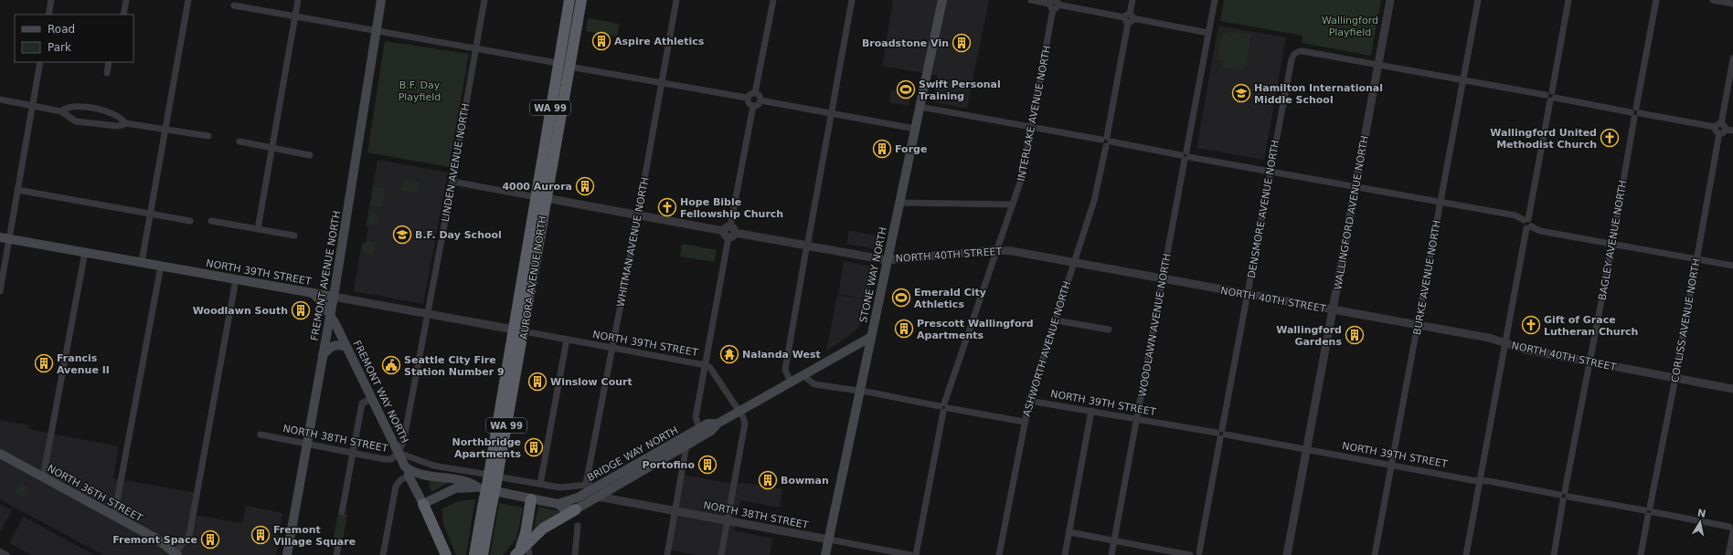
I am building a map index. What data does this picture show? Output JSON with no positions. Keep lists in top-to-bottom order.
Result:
{
  "streets": {
    "highway": ["WA 99", "AURORA AVENUE NORTH"],
    "main road": [
      "NORTH 39TH STREET",
      "STONE WAY NORTH",
      "FREMONT AVENUE NORTH",
      "FREMONT WAY NORTH",
      "NORTH 38TH STREET",
      "BRIDGE WAY NORTH",
      "NORTH 36TH STREET"
    ],
    "street": [
      "INTERLAKE AVENUE NORTH",
      "LINDEN AVENUE NORTH",
      "DENSMORE AVENUE NORTH",
      "WALLINGFORD AVENUE NORTH",
      "BAGLEY AVENUE NORTH",
      "WHITMAN AVENUE NORTH",
      "NORTH 40TH STREET",
      "BURKE AVENUE NORTH",
      "CORLISS AVENUE NORTH",
      "WOODLAWN AVENUE NORTH",
      "ASHWORTH AVENUE NORTH"
    ]
  },
  "crossings": [
    ["INTERLAKE AVENUE NORTH", "NORTH 40TH STREET"],
    ["LINDEN AVENUE NORTH", "NORTH 40TH STREET"],
    ["LINDEN AVENUE NORTH", "NORTH 39TH STREET"],
    ["LINDEN AVENUE NORTH", "FREMONT WAY NORTH"],
    ["LINDEN AVENUE NORTH", "NORTH 38TH STREET"],
    ["DENSMORE AVENUE NORTH", "WALLINGFORD AVENUE NORTH"],
    ["DENSMORE AVENUE NORTH", "NORTH 40TH STREET"],
    ["DENSMORE AVENUE NORTH", "NORTH 39TH STREET"],
    ["WALLINGFORD AVENUE NORTH", "NORTH 40TH STREET"],
    ["WALLINGFORD AVENUE NORTH", "NORTH 39TH STREET"],
    ["BAGLEY AVENUE NORTH", "NORTH 40TH STREET"],
    ["BAGLEY AVENUE NORTH", "NORTH 39TH STREET"],
    ["WHITMAN AVENUE NORTH", "NORTH 40TH STREET"],
    ["WHITMAN AVENUE NORTH", "NORTH 39TH STREET"],
    ["WHITMAN AVENUE NORTH", "NORTH 38TH STREET"],
    ["NORTH 40TH STREET", "STONE WAY NORTH"],
    ["NORTH 40TH STREET", "AURORA AVENUE NORTH"],
    ["NORTH 40TH STREET", "BURKE AVENUE NORTH"],
    ["NORTH 40TH STREET", "CORLISS AVENUE NORTH"],
    ["NORTH 40TH STREET", "WOODLAWN AVENUE NORTH"],
    ["NORTH 40TH STREET", "ASHWORTH AVENUE NORTH"],
    ["NORTH 39TH STREET", "FREMONT AVENUE NORTH"],
    ["NORTH 39TH STREET", "AURORA AVENUE NORTH"],
    ["NORTH 39TH STREET", "BURKE AVENUE NORTH"],
    ["NORTH 39TH STREET", "CORLISS AVENUE NORTH"],
    ["NORTH 39TH STREET", "WOODLAWN AVENUE NORTH"],
    ["NORTH 39TH STREET", "ASHWORTH AVENUE NORTH"],
    ["NORTH 39TH STREET", "FREMONT WAY NORTH"],
    ["NORTH 39TH STREET", "NORTH 38TH STREET"],
    ["NORTH 39TH STREET", "BRIDGE WAY NORTH"],
    ["STONE WAY NORTH", "NORTH 38TH STREET"],
    ["STONE WAY NORTH", "BRIDGE WAY NORTH"],
    ["FREMONT AVENUE NORTH", "FREMONT WAY NORTH"],
    ["FREMONT AVENUE NORTH", "NORTH 38TH STREET"],
    ["AURORA AVENUE NORTH", "NORTH 38TH STREET"],
    ["FREMONT WAY NORTH", "NORTH 38TH STREET"],
    ["NORTH 38TH STREET", "BRIDGE WAY NORTH"]
  ],
  "parks": ["Wallingford Playfield", "B.F. Day Playfield"],
  "places": {
    "building": [
      "Aspire Athletics",
      "Broadstone Vin",
      "Forge",
      "4000 Aurora",
      "Woodlawn South",
      "Prescott Wallingford Apartments",
      "Wallingford Gardens",
      "Francis Avenue II",
      "Winslow Court",
      "Northbridge Apartments",
      "Portofino",
      "Bowman",
      "Fremont Village Square",
      "Fremont Space"
    ],
    "sports": ["Swift Personal Training", "Emerald City Athletics"],
    "school or university": ["Hamilton International Middle School", "B.F. Day School"],
    "church": ["Wallingford United Methodist Church", "Hope Bible Fellowship Church", "Gift of Grace Lutheran Church"],
    "temple": ["Nalanda West"],
    "public building": ["Seattle City Fire Station Number 9"]
  },
  "legend": ["Road", "Park"],
  "north": "top"
}
